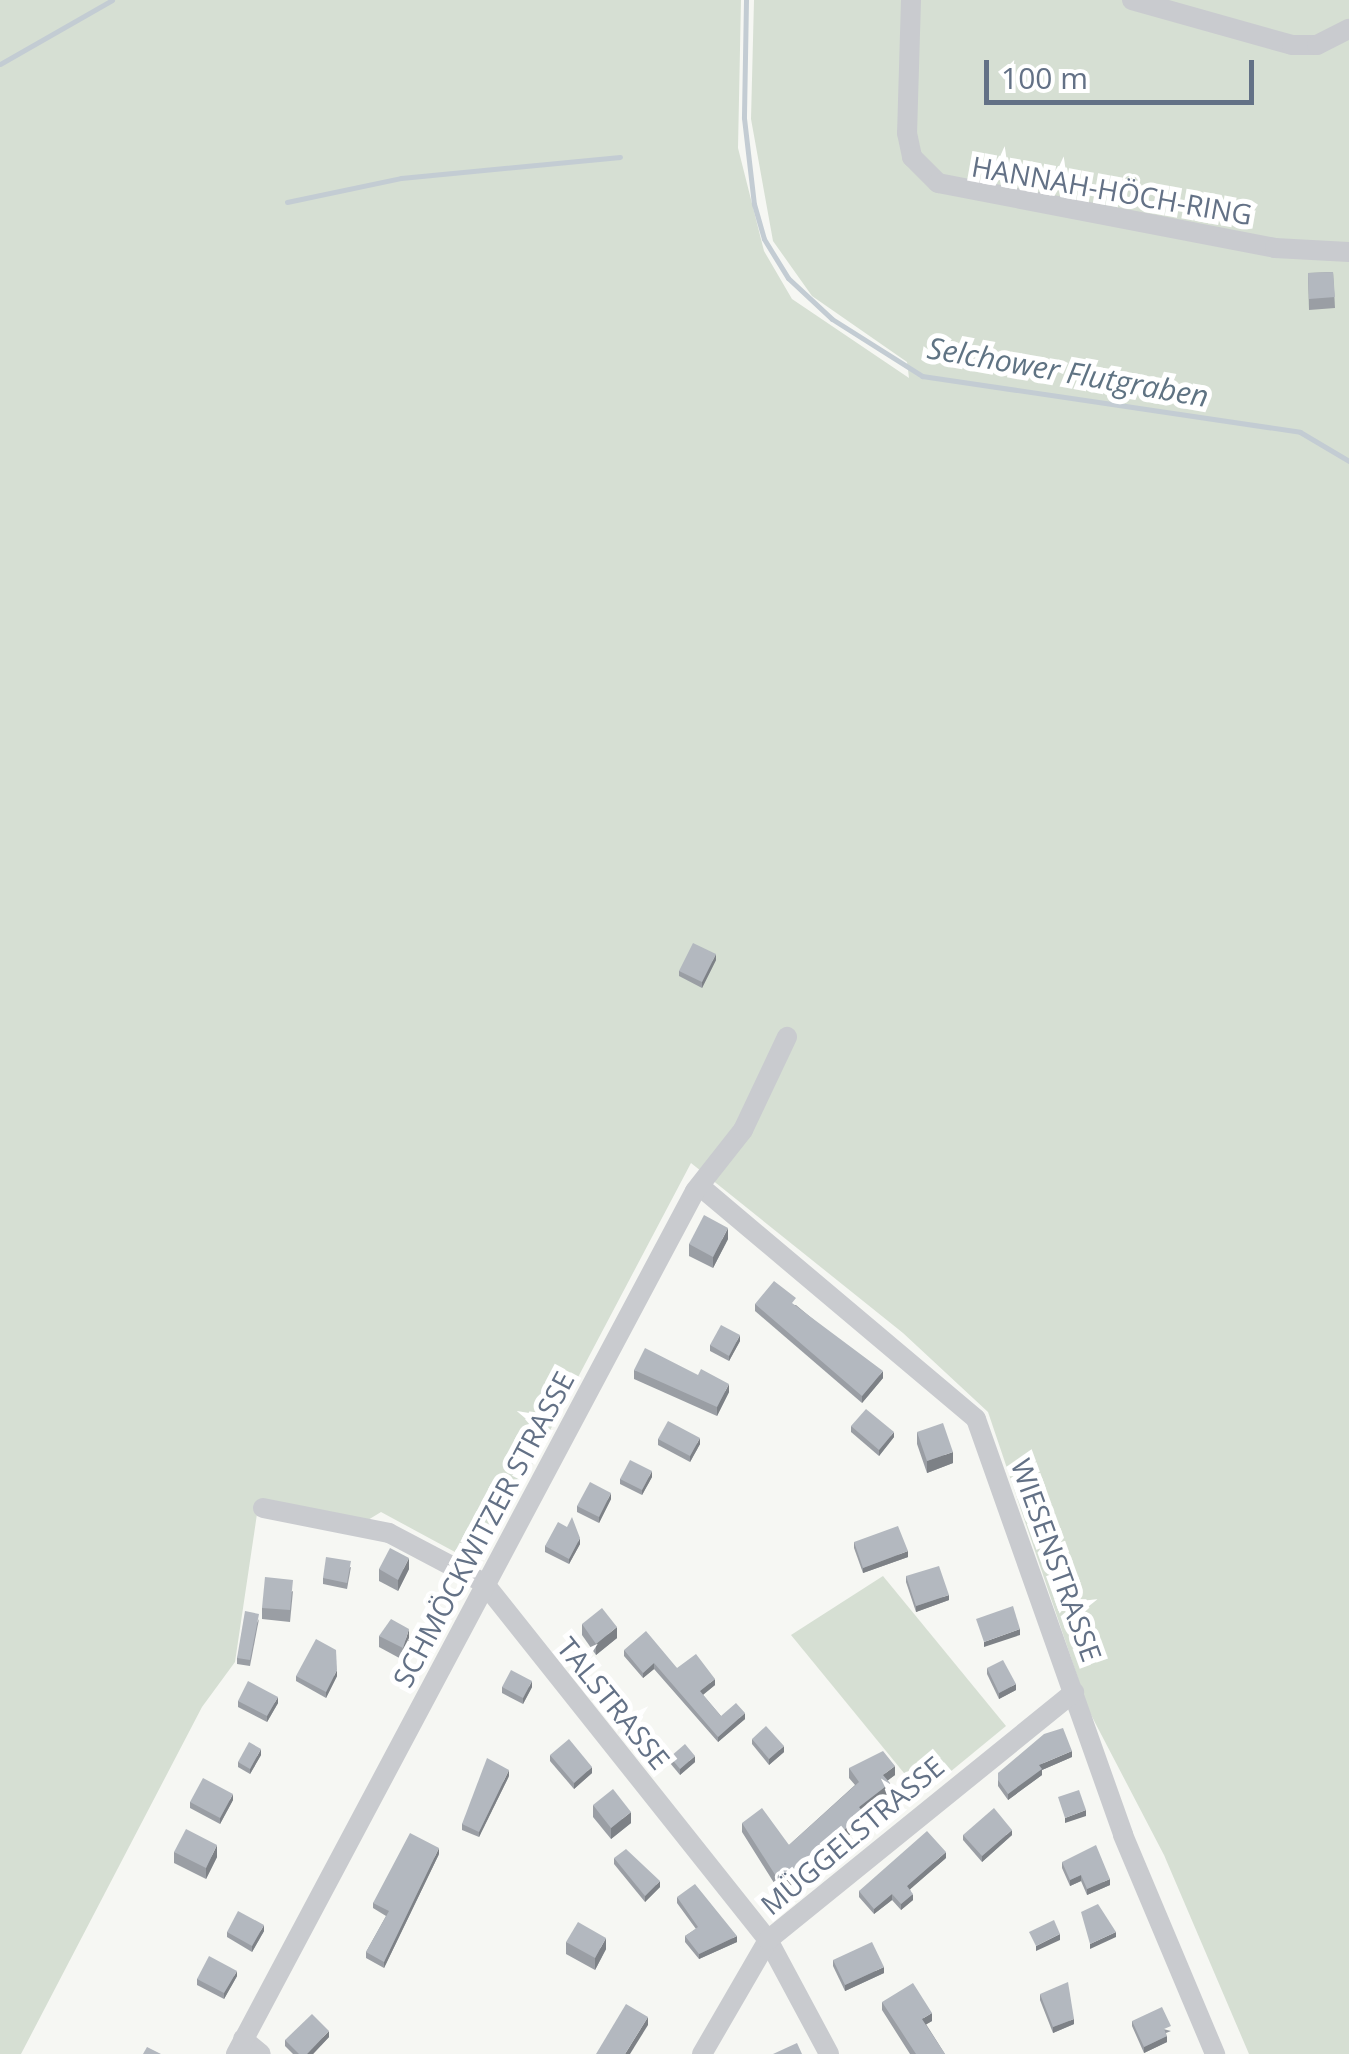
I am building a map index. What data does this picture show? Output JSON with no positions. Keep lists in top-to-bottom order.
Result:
{
  "streets": {
    "street": [
      "HANNAH-HÖCH-RING",
      "SCHMÖCKWITZER STRASSE",
      "WIESENSTRASSE",
      "TALSTRASSE",
      "MÜGGELSTRASSE"
    ]
  },
  "crossings": [
    ["SCHMÖCKWITZER STRASSE", "WIESENSTRASSE"],
    ["SCHMÖCKWITZER STRASSE", "TALSTRASSE"],
    ["WIESENSTRASSE", "MÜGGELSTRASSE"],
    ["TALSTRASSE", "MÜGGELSTRASSE"]
  ],
  "water": ["Selchower Flutgraben"],
  "scale_bar": "100 m"
}
